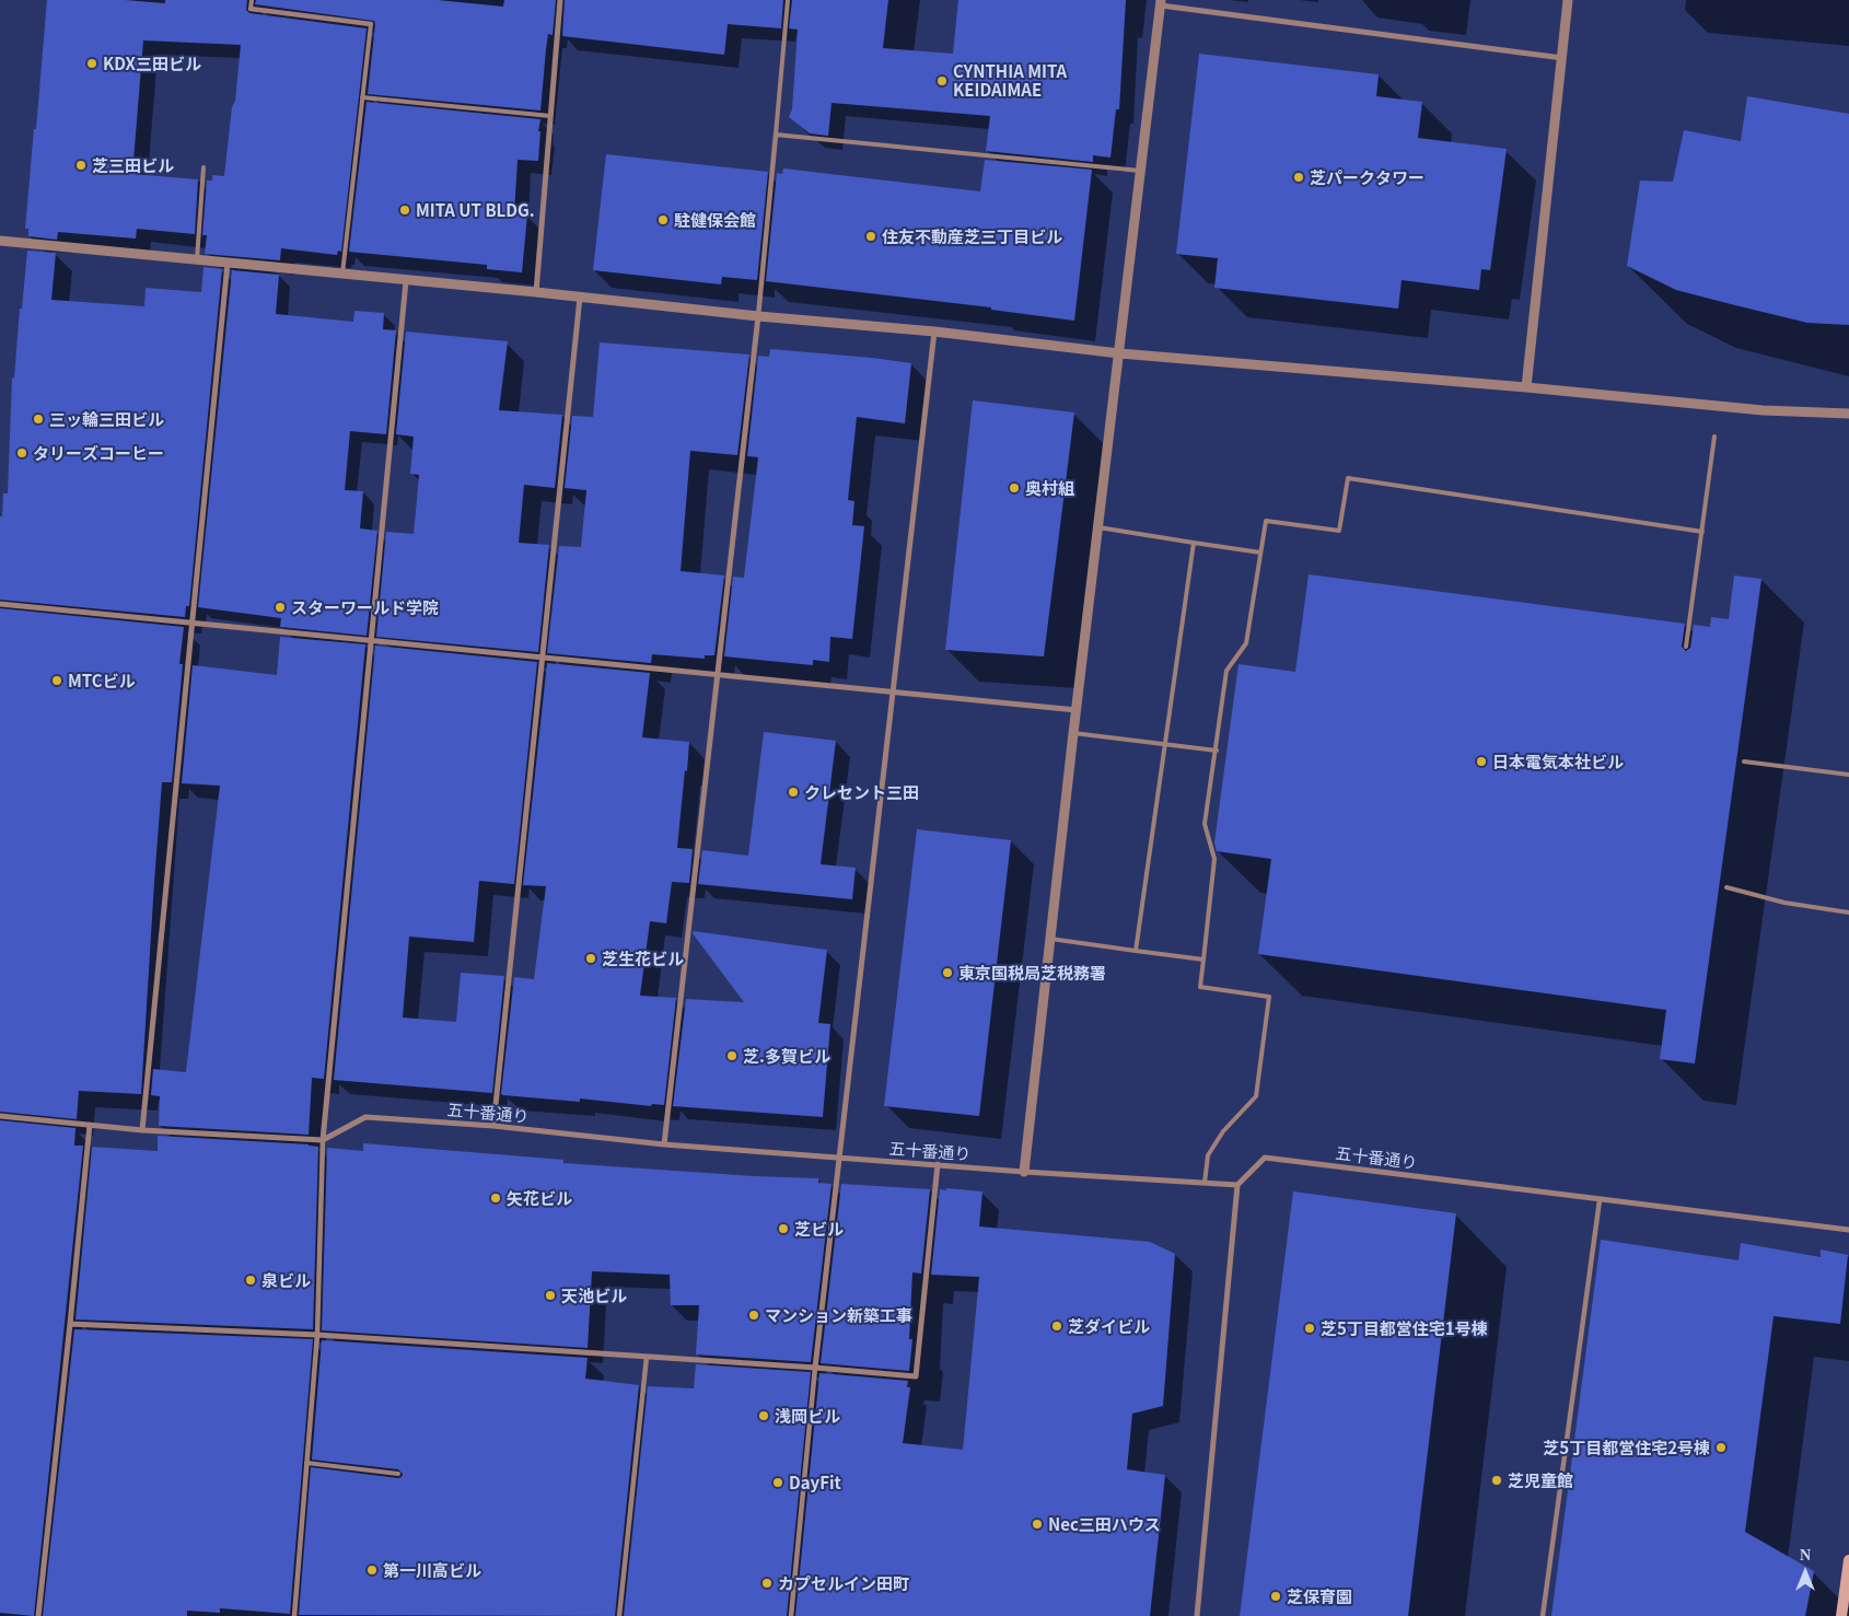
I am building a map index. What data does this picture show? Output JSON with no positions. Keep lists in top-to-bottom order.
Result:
{
  "streets": {
    "street": ["五十番通り"]
  },
  "places": [
    "KDX三田ビル",
    "CYNTHIA MITA KEIDAIMAE",
    "芝三田ビル",
    "芝パークタワー",
    "MITA UT BLDG.",
    "駐健保会館",
    "住友不動産芝三丁目ビル",
    "三ッ輪三田ビル",
    "タリーズコーヒー",
    "奥村組",
    "スターワールド学院",
    "MTCビル",
    "日本電気本社ビル",
    "クレセント三田",
    "芝生花ビル",
    "東京国税局芝税務署",
    "芝.多賀ビル",
    "矢花ビル",
    "芝ビル",
    "泉ビル",
    "天池ビル",
    "マンション新築工事",
    "芝ダイビル",
    "芝5丁目都営住宅1号棟",
    "浅岡ビル",
    "芝5丁目都営住宅2号棟",
    "芝児童館",
    "DayFit",
    "Nec三田ハウス",
    "第一川高ビル",
    "カプセルイン田町",
    "芝保育園"
  ],
  "north": "top"
}
